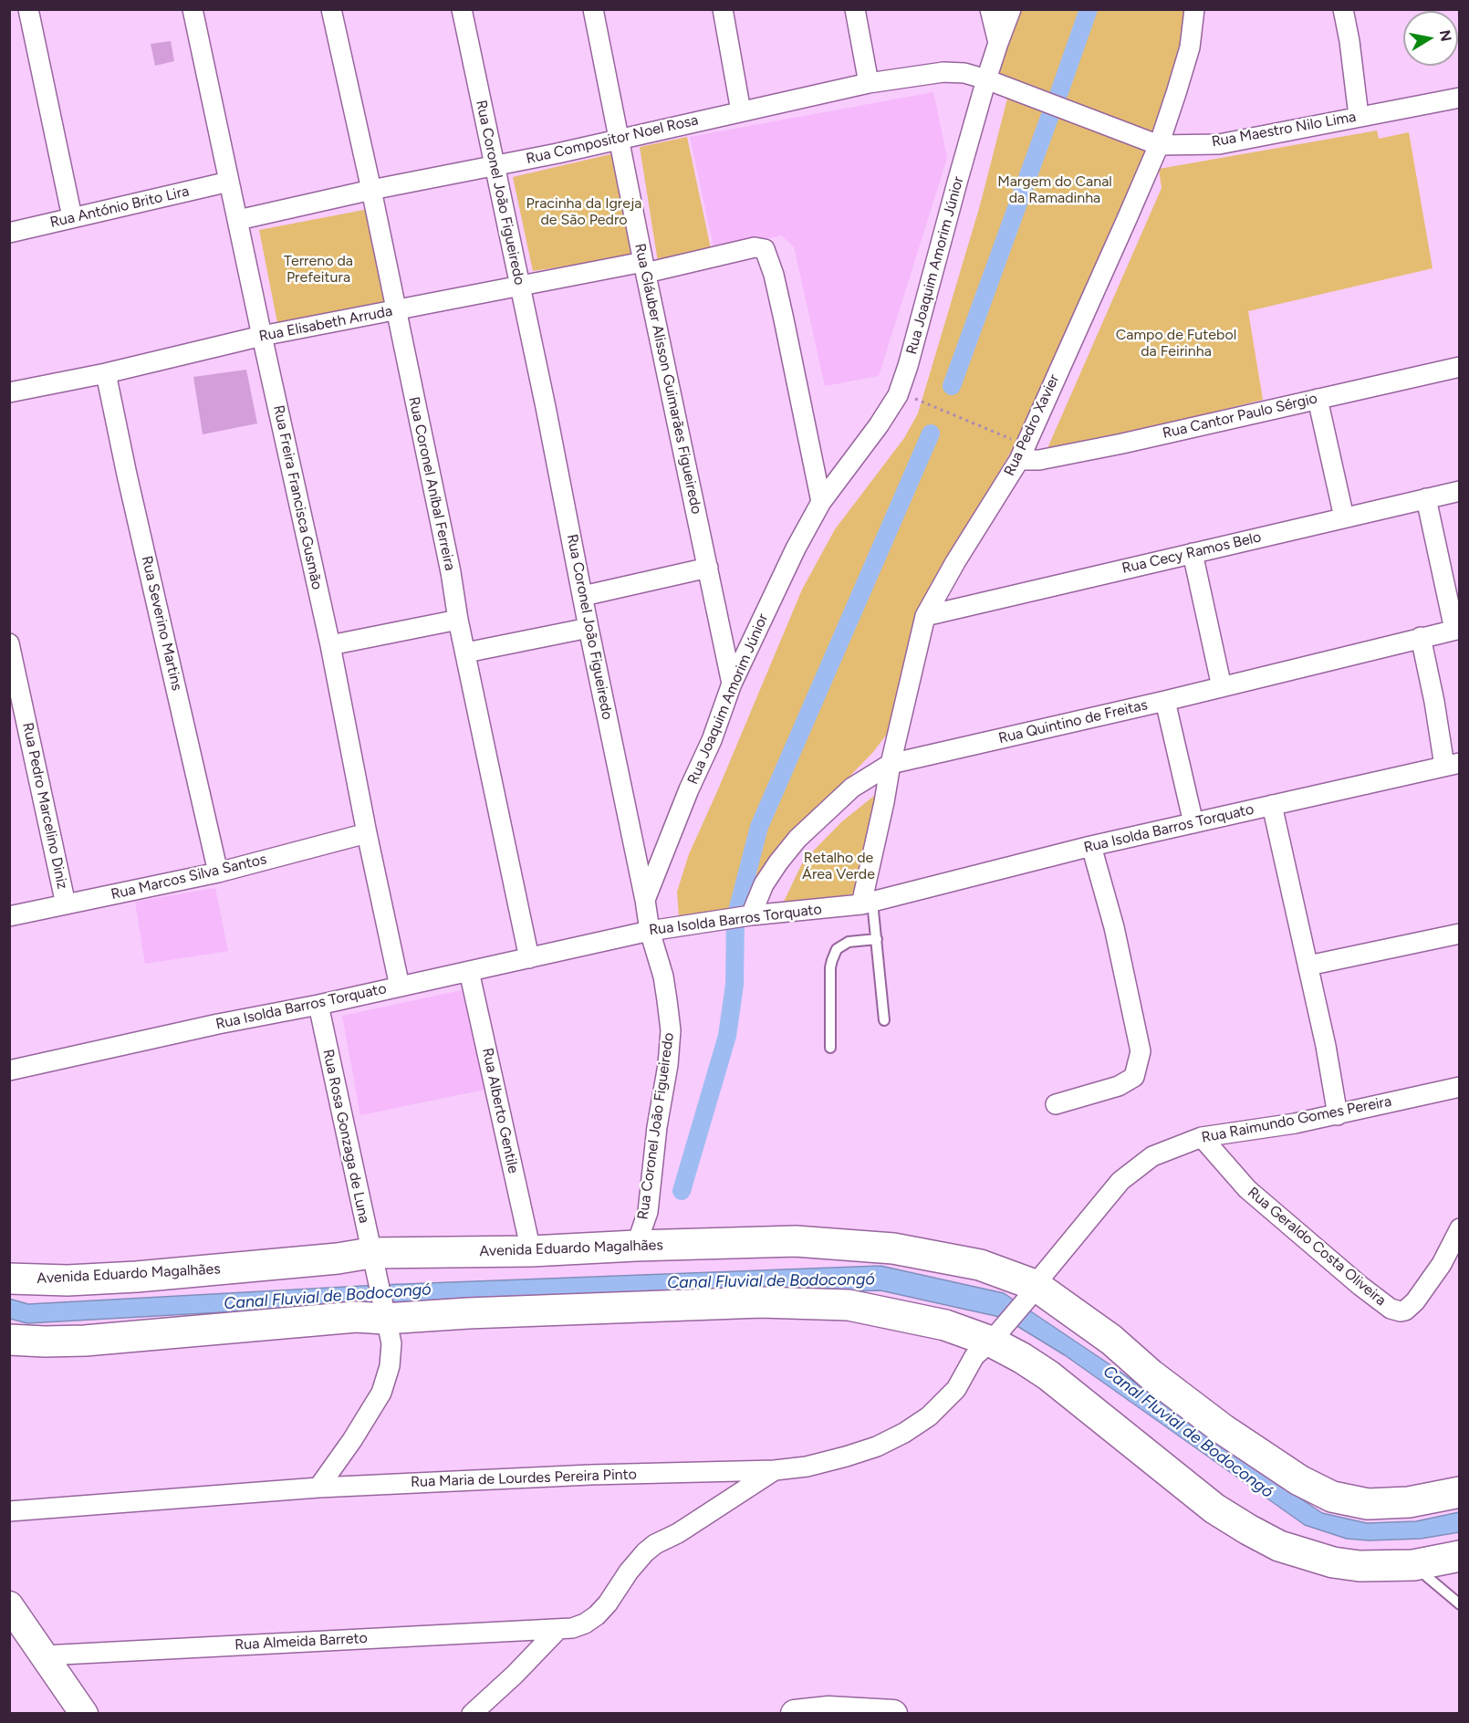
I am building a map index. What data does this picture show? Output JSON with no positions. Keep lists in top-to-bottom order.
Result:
{
  "streets": {
    "main road": ["Avenida Eduardo Magalhães"],
    "street": [
      "Rua Maestro Nilo Lima",
      "Rua Compositor Noel Rosa",
      "Rua Coronel João Figueiredo",
      "Rua António Brito Lira",
      "Rua Joaquim Amorim Júnior",
      "Rua Elisabeth Arruda",
      "Rua Gláuber Alisson Guimarães Figueiredo",
      "Rua Cantor Paulo Sérgio",
      "Rua Pedro Xavier",
      "Rua Coronel Aníbal Ferreira",
      "Rua Freira Francisca Gusmão",
      "Rua Cecy Ramos Belo",
      "Rua Severino Martins",
      "Rua Quintino de Freitas",
      "Rua Pedro Marcelino Diniz",
      "Rua Isolda Barros Torquato",
      "Rua Marcos Silva Santos",
      "Rua Alberto Gentile",
      "Rua Raimundo Gomes Pereira",
      "Rua Rosa Gonzaga de Luna",
      "Rua Geraldo Costa Oliveira",
      "Rua Maria de Lourdes Pereira Pinto",
      "Rua Almeida Barreto"
    ]
  },
  "crossings": [
    ["Rua Maestro Nilo Lima", "Rua Compositor Noel Rosa"],
    ["Rua Maestro Nilo Lima", "Rua Joaquim Amorim Júnior"],
    ["Rua Maestro Nilo Lima", "Rua Pedro Xavier"],
    ["Rua Compositor Noel Rosa", "Rua Coronel João Figueiredo"],
    ["Rua Compositor Noel Rosa", "Rua Joaquim Amorim Júnior"],
    ["Rua Compositor Noel Rosa", "Rua Gláuber Alisson Guimarães Figueiredo"],
    ["Rua Compositor Noel Rosa", "Rua Coronel Aníbal Ferreira"],
    ["Rua Compositor Noel Rosa", "Rua Freira Francisca Gusmão"],
    ["Rua Coronel João Figueiredo", "Rua Joaquim Amorim Júnior"],
    ["Rua Coronel João Figueiredo", "Rua Elisabeth Arruda"],
    ["Rua Coronel João Figueiredo", "Rua Isolda Barros Torquato"],
    ["Rua Coronel João Figueiredo", "Avenida Eduardo Magalhães"],
    ["Rua António Brito Lira", "Rua Freira Francisca Gusmão"],
    ["Rua Joaquim Amorim Júnior", "Rua Elisabeth Arruda"],
    ["Rua Joaquim Amorim Júnior", "Rua Gláuber Alisson Guimarães Figueiredo"],
    ["Rua Elisabeth Arruda", "Rua Gláuber Alisson Guimarães Figueiredo"],
    ["Rua Elisabeth Arruda", "Rua Coronel Aníbal Ferreira"],
    ["Rua Elisabeth Arruda", "Rua Freira Francisca Gusmão"],
    ["Rua Elisabeth Arruda", "Rua Severino Martins"],
    ["Rua Cantor Paulo Sérgio", "Rua Pedro Xavier"],
    ["Rua Pedro Xavier", "Rua Cecy Ramos Belo"],
    ["Rua Pedro Xavier", "Rua Quintino de Freitas"],
    ["Rua Pedro Xavier", "Rua Isolda Barros Torquato"],
    ["Rua Coronel Aníbal Ferreira", "Rua Isolda Barros Torquato"],
    ["Rua Freira Francisca Gusmão", "Rua Isolda Barros Torquato"],
    ["Rua Freira Francisca Gusmão", "Rua Marcos Silva Santos"],
    ["Rua Severino Martins", "Rua Marcos Silva Santos"],
    ["Rua Quintino de Freitas", "Rua Isolda Barros Torquato"],
    ["Rua Pedro Marcelino Diniz", "Rua Marcos Silva Santos"],
    ["Rua Isolda Barros Torquato", "Rua Alberto Gentile"],
    ["Rua Isolda Barros Torquato", "Rua Rosa Gonzaga de Luna"],
    ["Rua Alberto Gentile", "Avenida Eduardo Magalhães"],
    ["Rua Raimundo Gomes Pereira", "Rua Geraldo Costa Oliveira"],
    ["Rua Raimundo Gomes Pereira", "Avenida Eduardo Magalhães"],
    ["Rua Raimundo Gomes Pereira", "Rua Maria de Lourdes Pereira Pinto"],
    ["Rua Rosa Gonzaga de Luna", "Avenida Eduardo Magalhães"],
    ["Rua Rosa Gonzaga de Luna", "Rua Maria de Lourdes Pereira Pinto"],
    ["Rua Maria de Lourdes Pereira Pinto", "Rua Almeida Barreto"]
  ],
  "water": ["Canal Fluvial de Bodocongó"],
  "parks": [
    "Margem do Canal da Ramadinha",
    "Pracinha da Igreja de São Pedro",
    "Terreno da Prefeitura",
    "Campo de Futebol da Feirinha",
    "Retalho de Área Verde"
  ],
  "north": "right"
}
